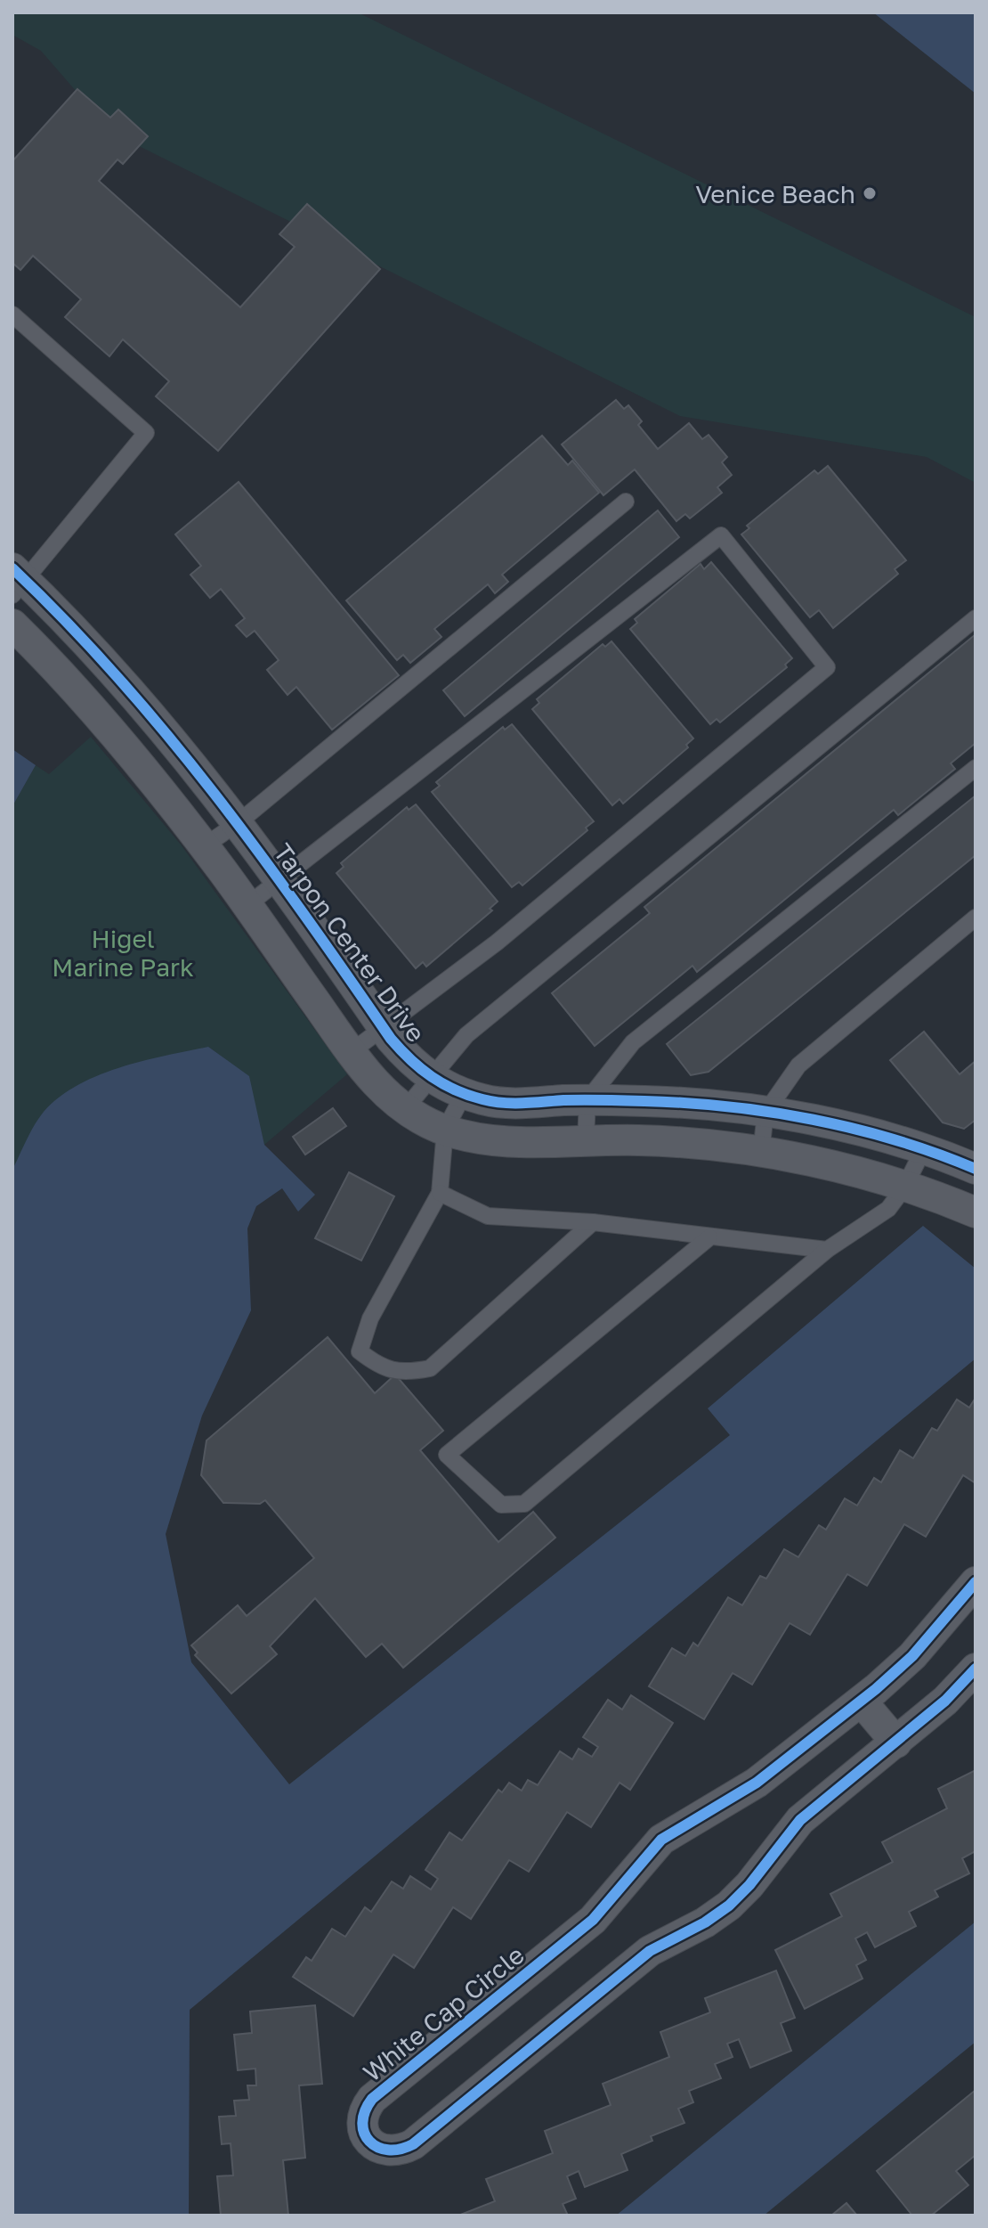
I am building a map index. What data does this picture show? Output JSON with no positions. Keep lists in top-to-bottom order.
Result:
{
  "streets": {
    "street": ["Tarpon Center Drive", "White Cap Circle"]
  },
  "parks": ["Higel Marine Park"],
  "places": ["Venice Beach"]
}
